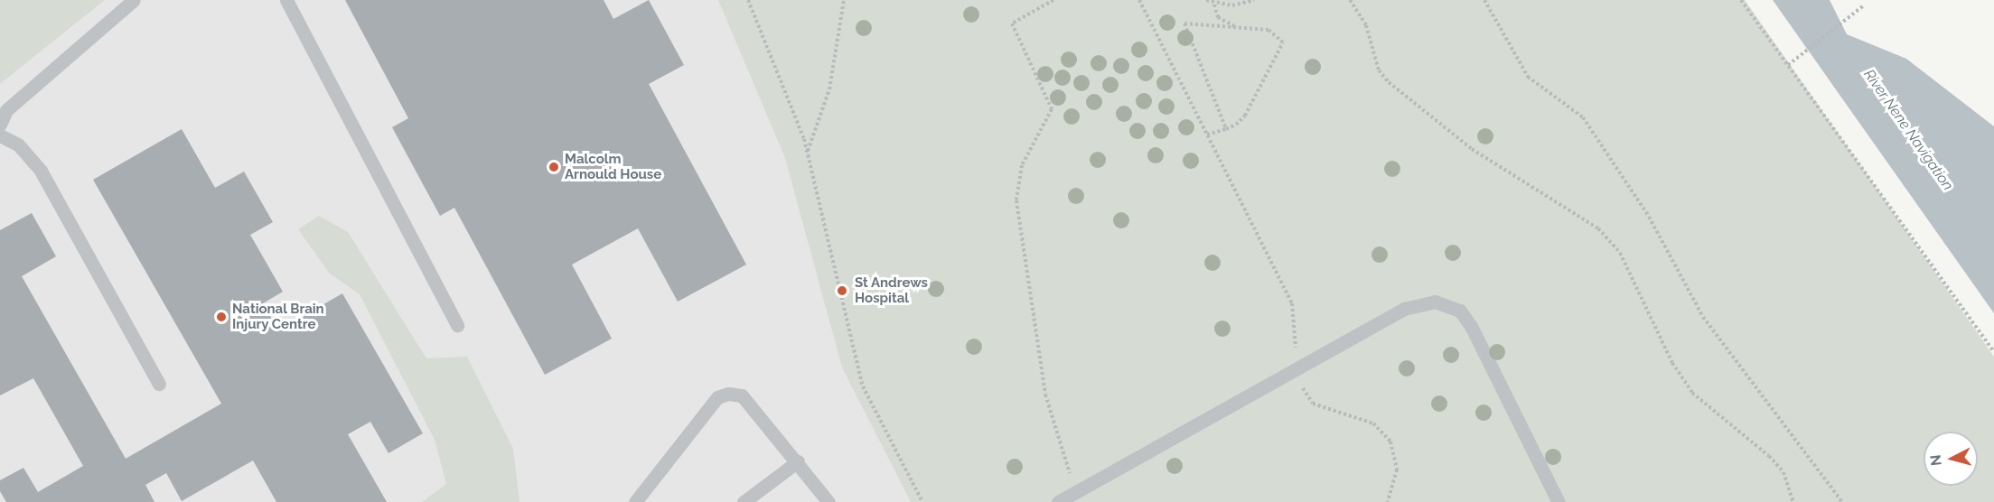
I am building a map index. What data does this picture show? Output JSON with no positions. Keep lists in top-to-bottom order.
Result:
{
  "water": ["River Nene Navigation"],
  "places": ["Malcolm Arnould House", "St Andrews Hospital", "National Brain Injury Centre"],
  "north": "left"
}
